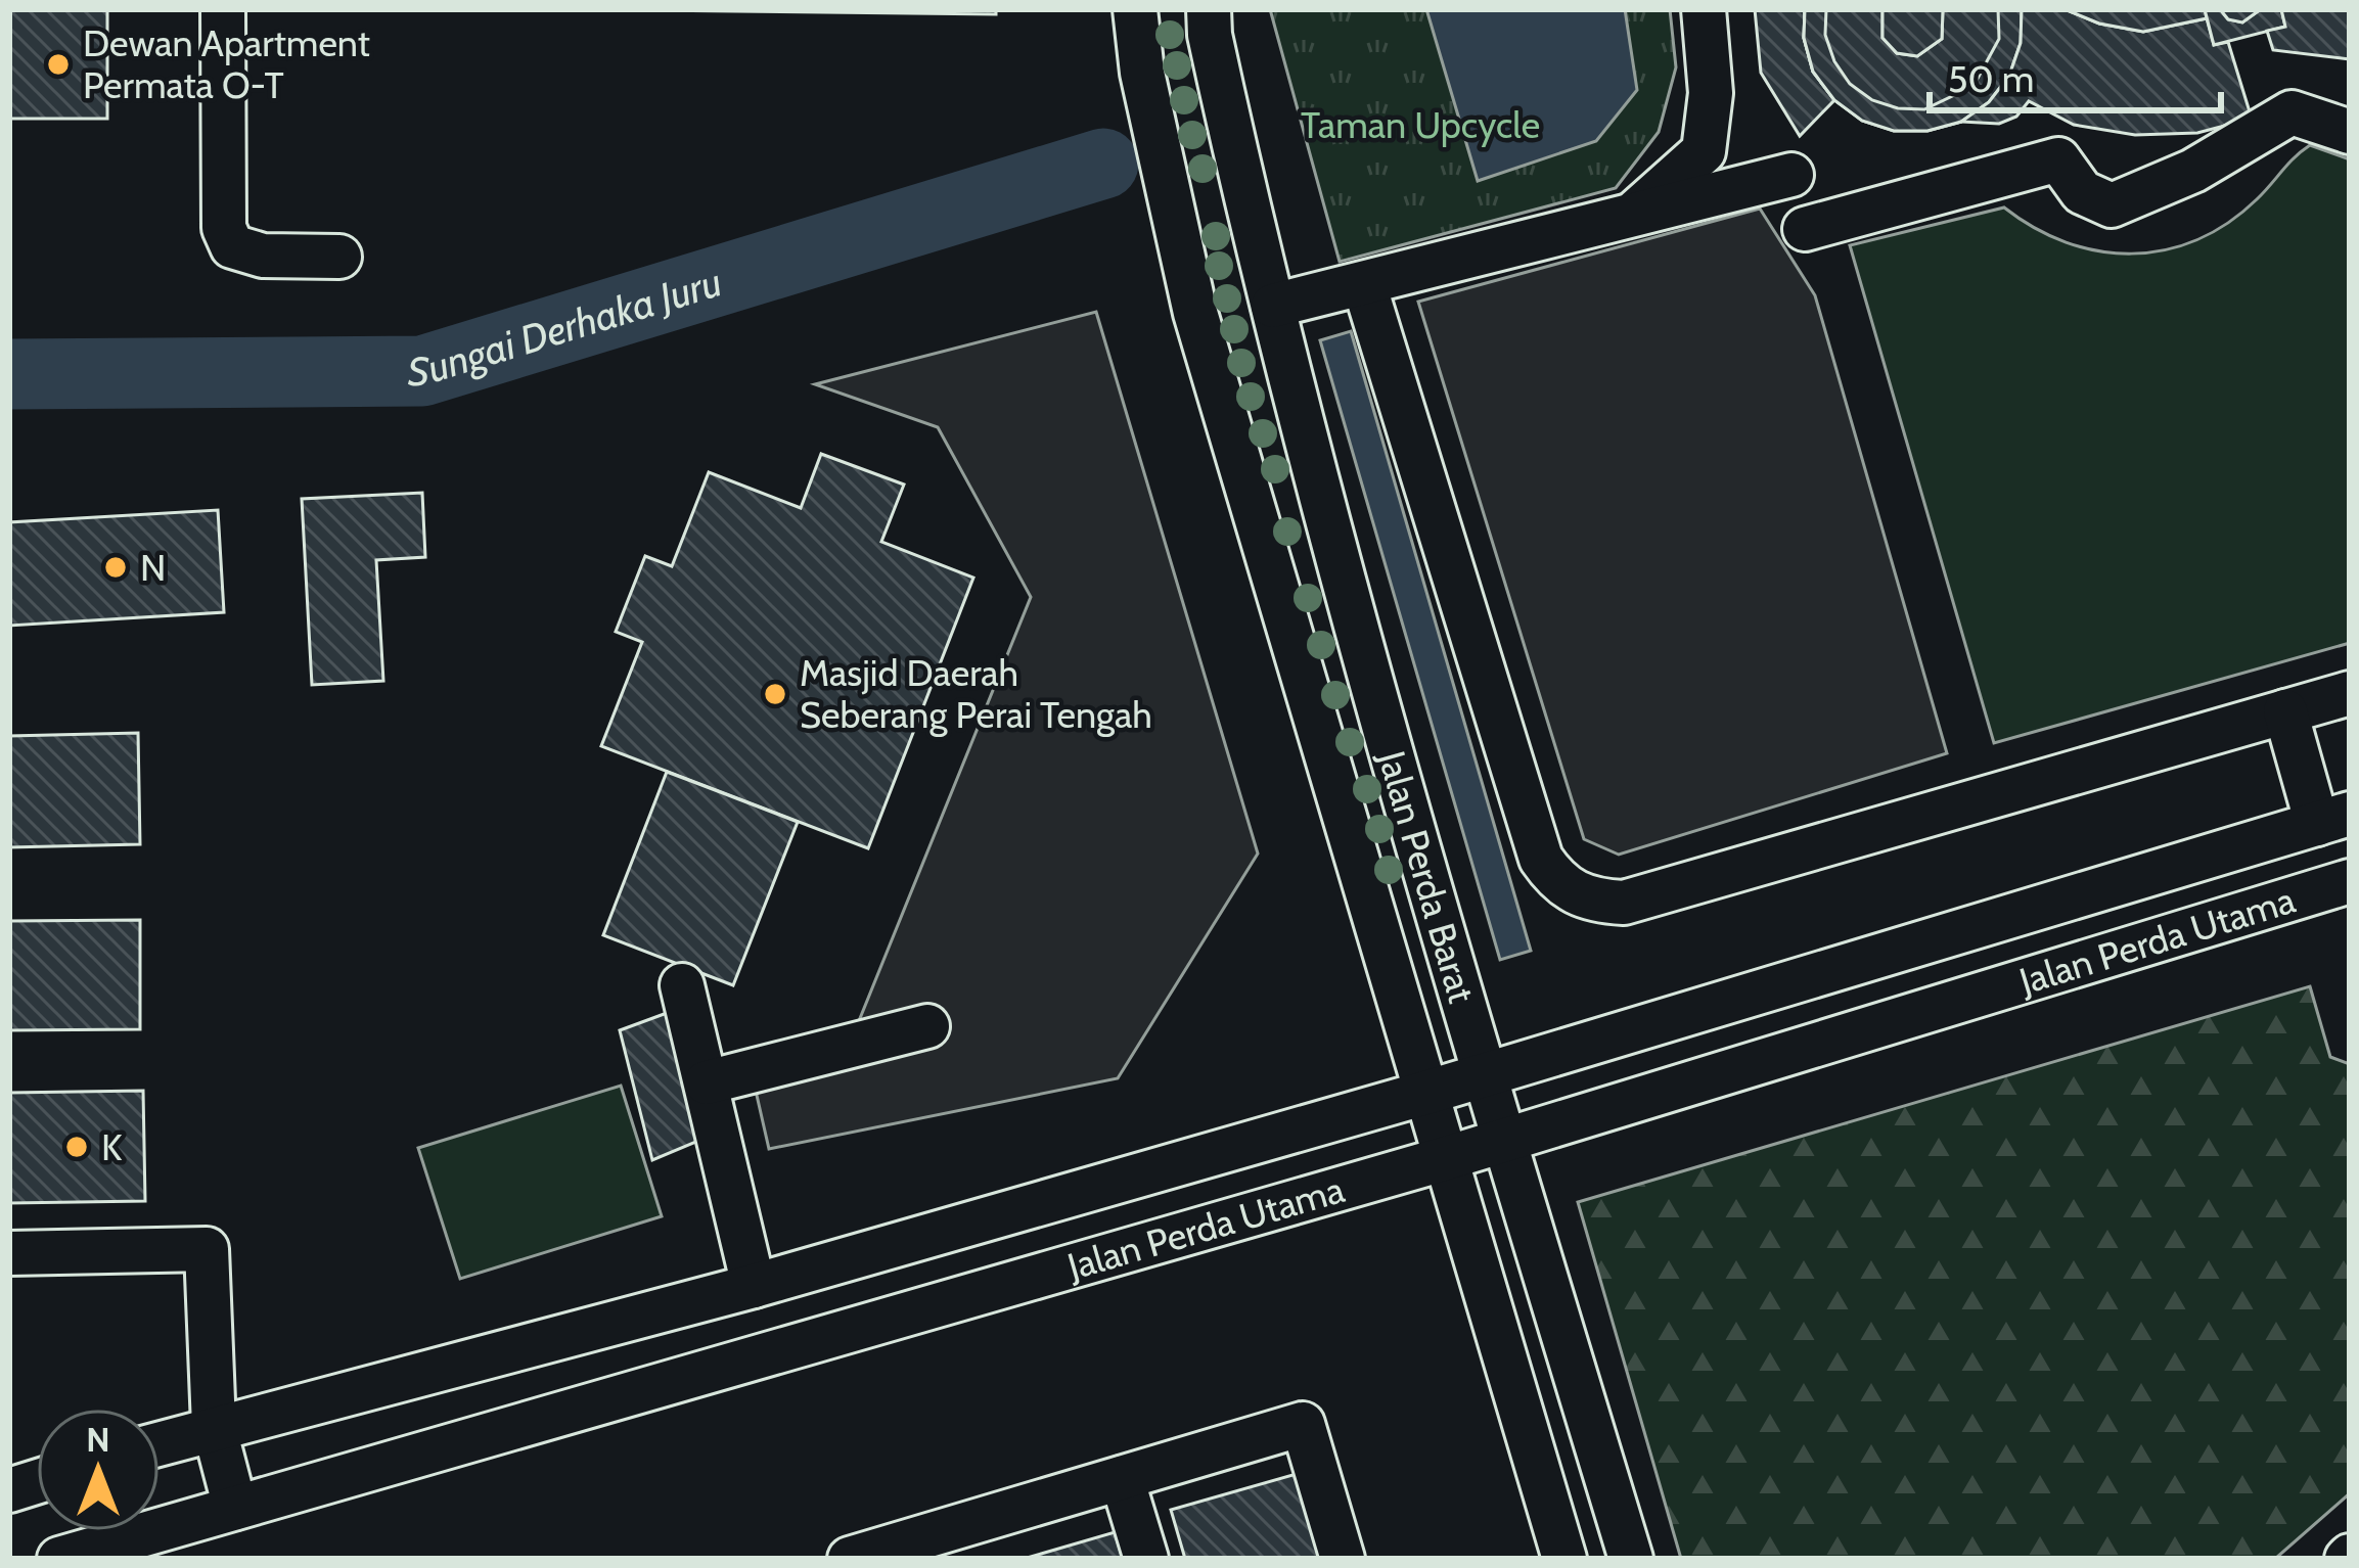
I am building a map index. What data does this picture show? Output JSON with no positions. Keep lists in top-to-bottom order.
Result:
{
  "streets": {
    "street": ["Jalan Perda Barat", "Jalan Perda Utama"]
  },
  "crossings": [
    ["Jalan Perda Barat", "Jalan Perda Utama"]
  ],
  "water": ["Sungai Derhaka Juru"],
  "parks": ["Taman Upcycle"],
  "places": [
    "Dewan Apartment Permata O-T",
    "N",
    "Masjid Daerah Seberang Perai Tengah",
    "K"
  ],
  "scale_bar": "50 m",
  "north": "top"
}
